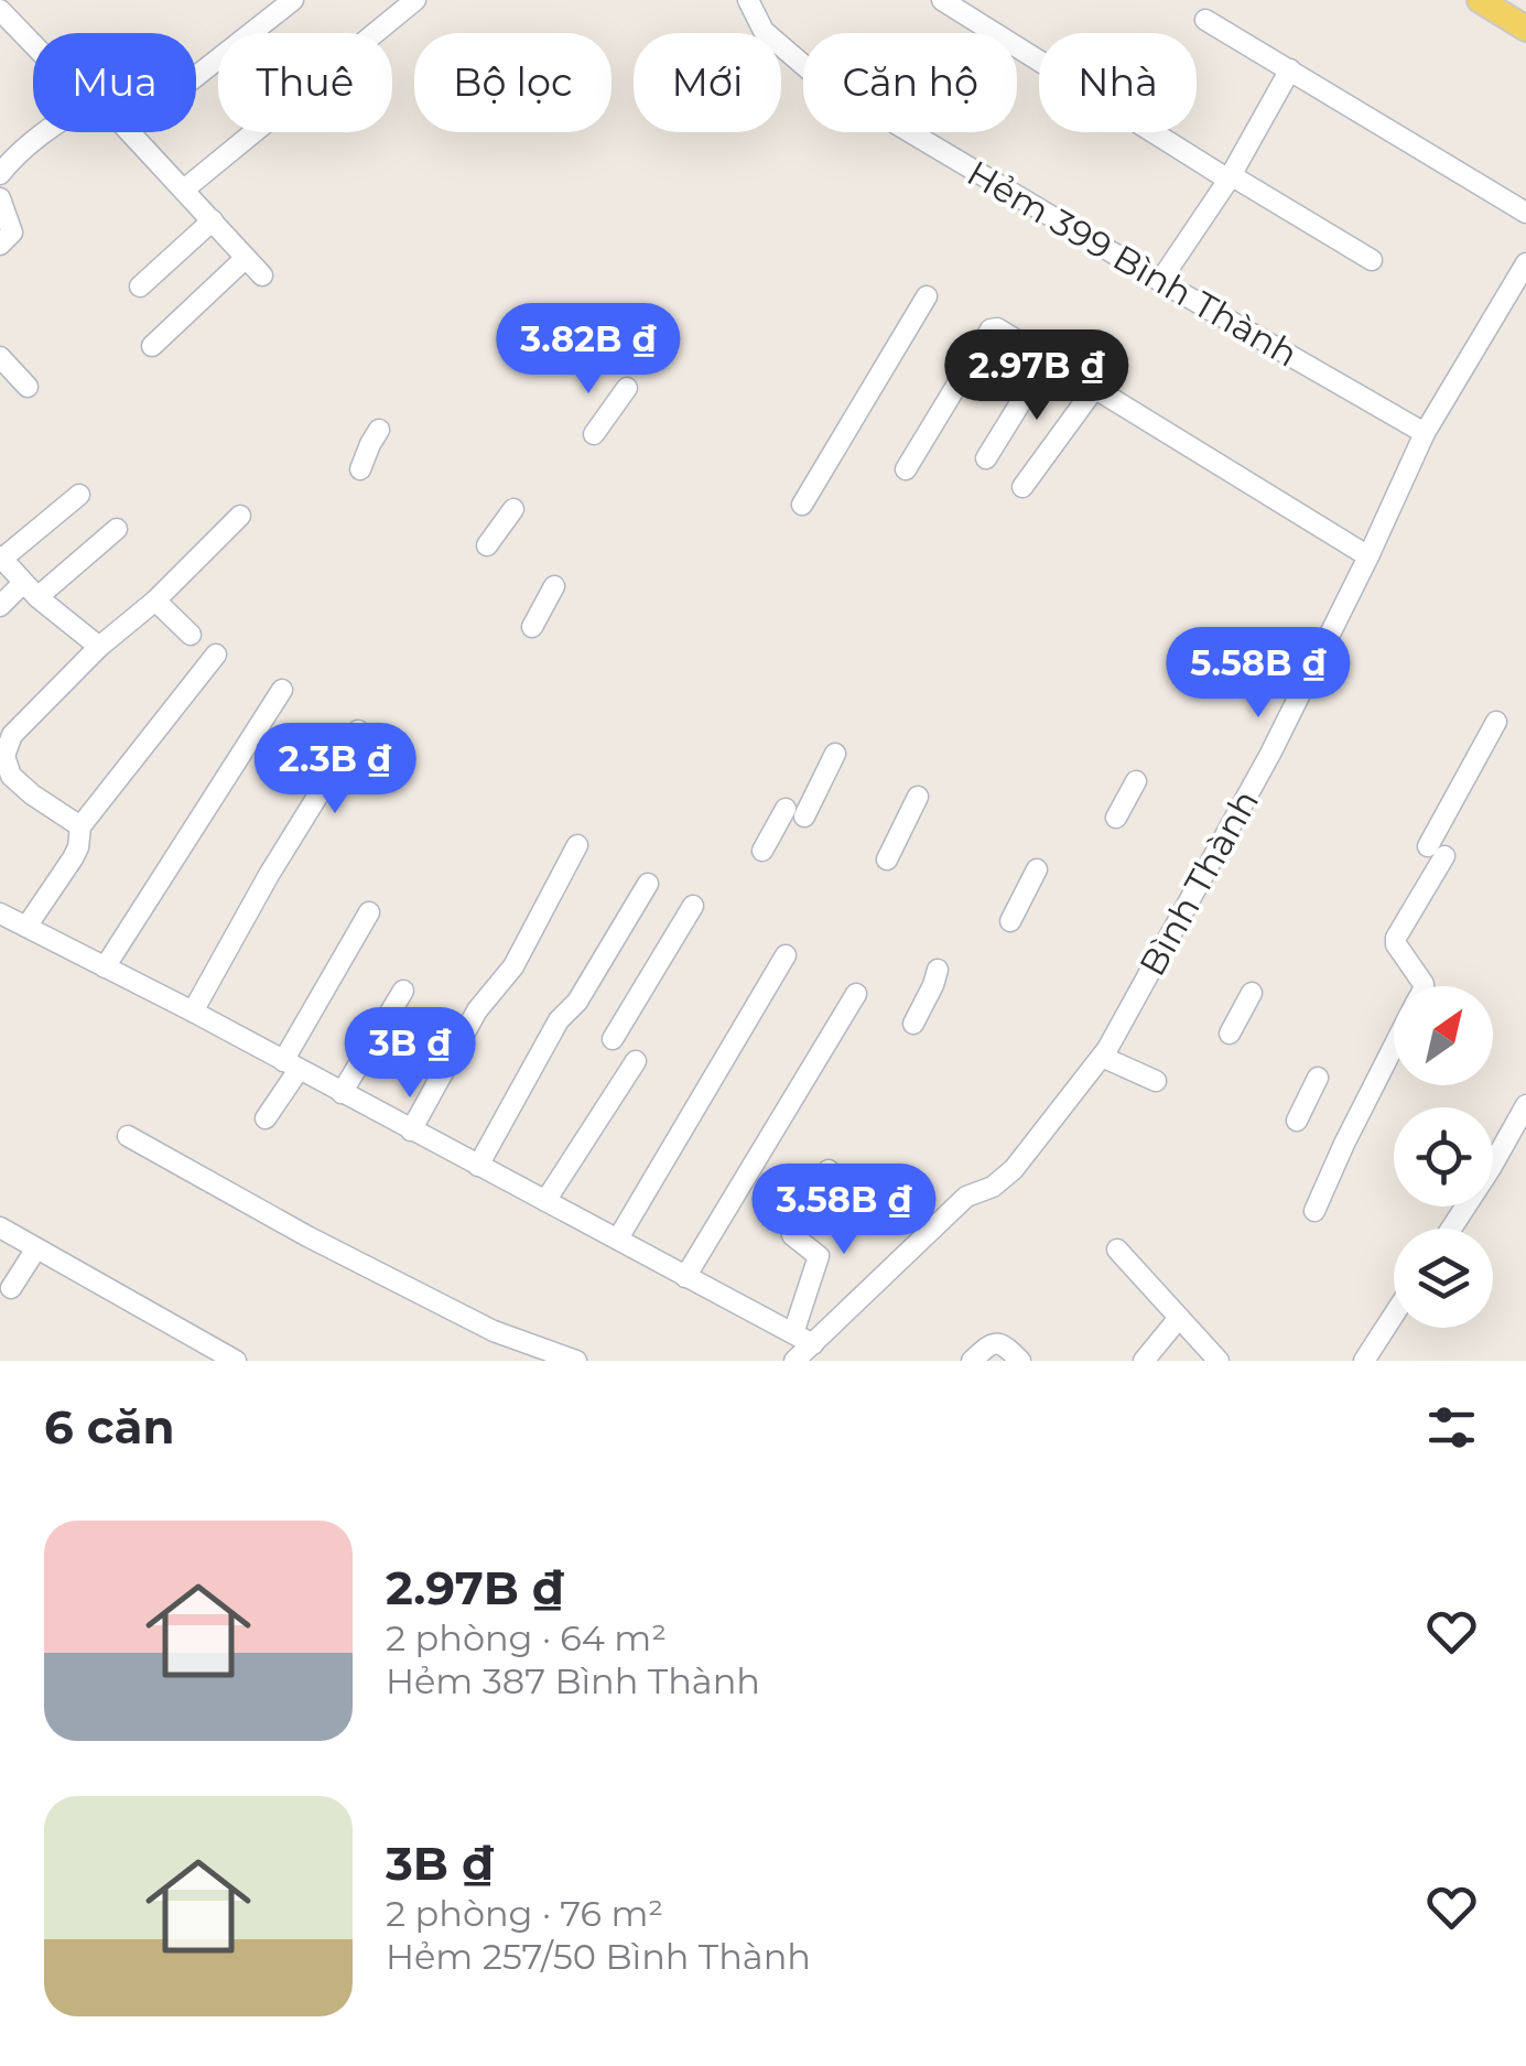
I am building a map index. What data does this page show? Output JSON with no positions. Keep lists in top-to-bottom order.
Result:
{
  "streets": {
    "street": ["Hẻm 399 Bình Thành", "Bình Thành"]
  },
  "crossings": [
    ["Hẻm 399 Bình Thành", "Bình Thành"]
  ],
  "north": "top right",
  "page": {
    "chip": [
      "Mua",
      "Thuê",
      "Bộ lọc",
      "Mới",
      "Căn hộ",
      "Nhà"
    ],
    "price": [
      "3.82B ₫",
      "2.97B ₫",
      "5.58B ₫",
      "2.3B ₫",
      "3B ₫",
      "3.58B ₫"
    ],
    "heading": "6 căn",
    "list": [
      {
        "name": "2.97B ₫",
        "note": "2 phòng · 64 m² · Hẻm 387 Bình Thành"
      },
      {
        "name": "3B ₫",
        "note": "2 phòng · 76 m² · Hẻm 257/50 Bình Thành"
      }
    ]
  }
}
